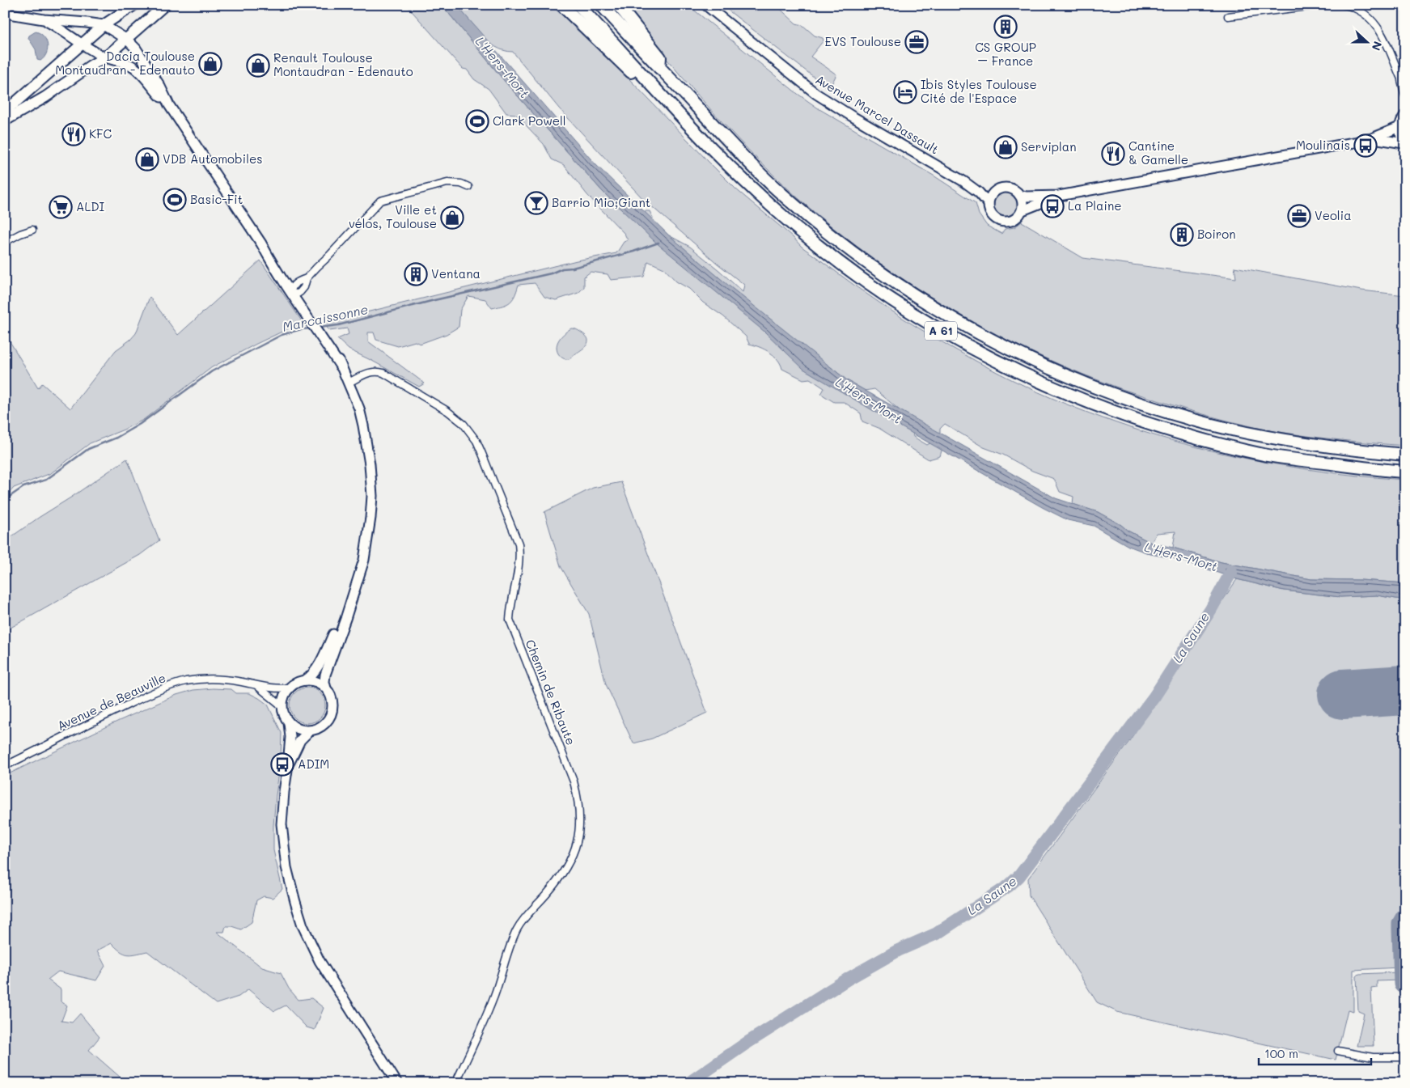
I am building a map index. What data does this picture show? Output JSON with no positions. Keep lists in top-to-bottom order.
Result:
{
  "streets": {
    "highway": ["A 61"],
    "main road": ["Avenue Marcel Dassault"],
    "street": ["Chemin de Ribaute", "Avenue de Beauville"]
  },
  "water": ["L'Hers-Mort", "Marcaissonne", "La Saune"],
  "places": {
    "building": ["CS GROUP – France", "Boiron", "Ventana"],
    "office": ["EVS Toulouse", "Veolia"],
    "shop": [
      "Dacia Toulouse Montaudran - Edenauto",
      "Renault Toulouse Montaudran - Edenauto",
      "Serviplan",
      "VDB Automobiles",
      "Ville et vélos, Toulouse"
    ],
    "hotel": ["Ibis Styles Toulouse Cité de l'Espace"],
    "sports": ["Clark Powell", "Basic-Fit"],
    "restaurant": ["KFC", "Cantine & Gamelle"],
    "bus stop": ["Moulinais", "La Plaine", "ADIM"],
    "bar": ["Barrio Mio;Giant"],
    "supermarket": ["ALDI"]
  },
  "scale_bar": "100 m",
  "north": "right"
}
